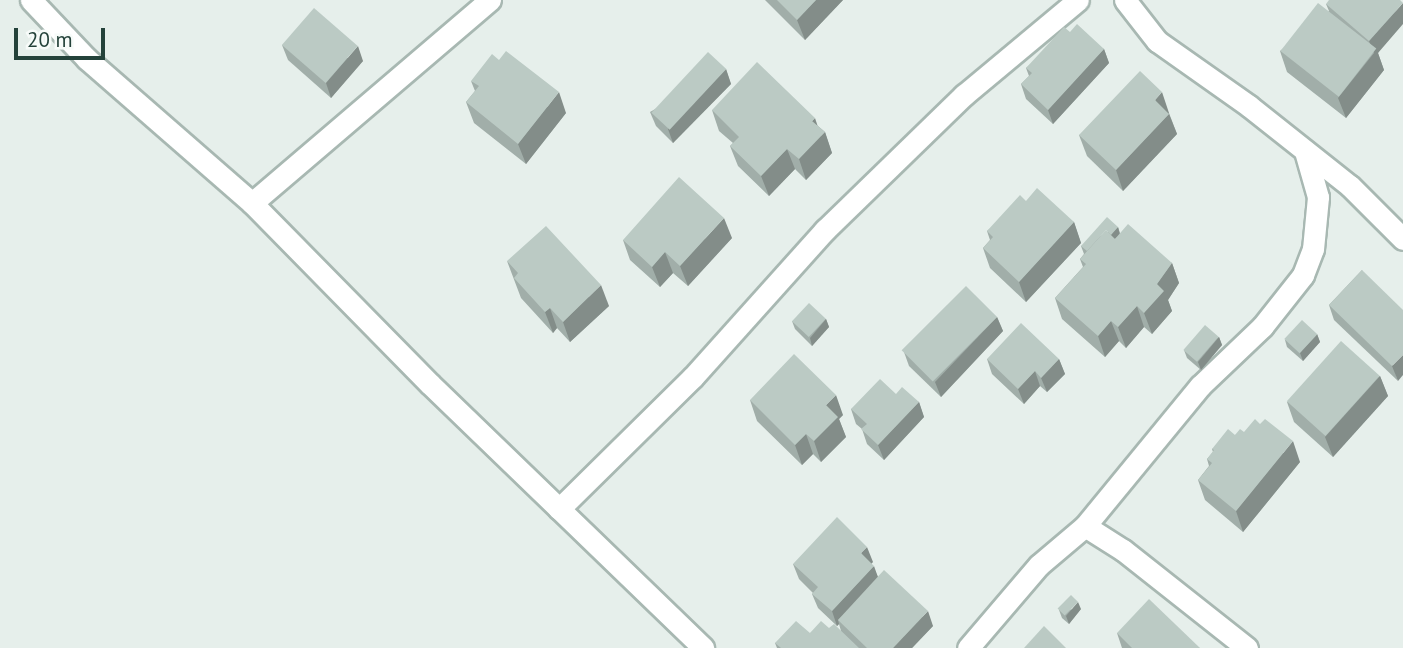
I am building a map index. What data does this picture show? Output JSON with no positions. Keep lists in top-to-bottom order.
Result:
{
  "scale_bar": "20 m"
}
